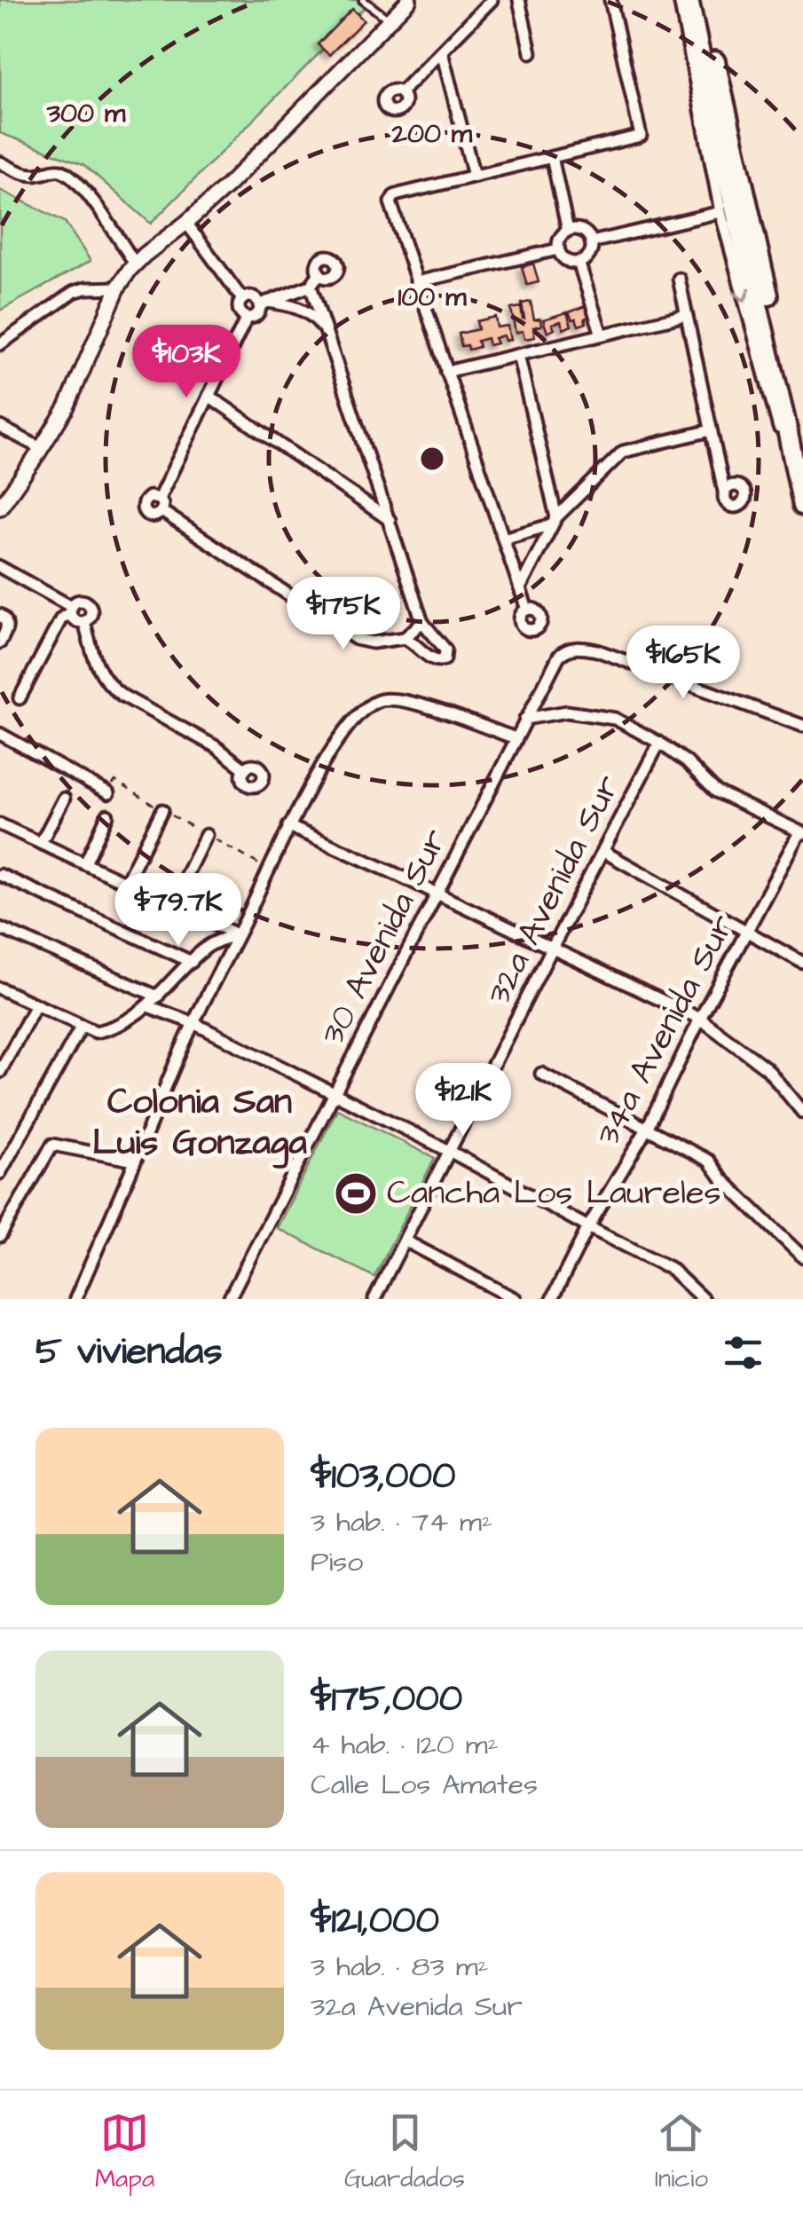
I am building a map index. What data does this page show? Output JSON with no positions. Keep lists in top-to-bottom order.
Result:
{
  "streets": {
    "street": ["32a Avenida Sur", "30 Avenida Sur", "34a Avenida Sur"]
  },
  "districts": ["Colonia San Luis Gonzaga"],
  "places": {
    "sports": ["Cancha Los Laureles"]
  },
  "page": {
    "price": [
      "$103K",
      "$175K",
      "$165K",
      "$79.7K",
      "$121K"
    ],
    "heading": "5 viviendas",
    "list": [
      {
        "name": "$103,000",
        "note": "3 hab. · 74 m² · Piso"
      },
      {
        "name": "$175,000",
        "note": "4 hab. · 120 m² · Calle Los Amates"
      },
      {
        "name": "$121,000",
        "note": "3 hab. · 83 m² · 32a Avenida Sur"
      }
    ],
    "tabs": ["Mapa", "Guardados", "Inicio"]
  },
  "rings": ["300 m", "200 m", "100 m"]
}
